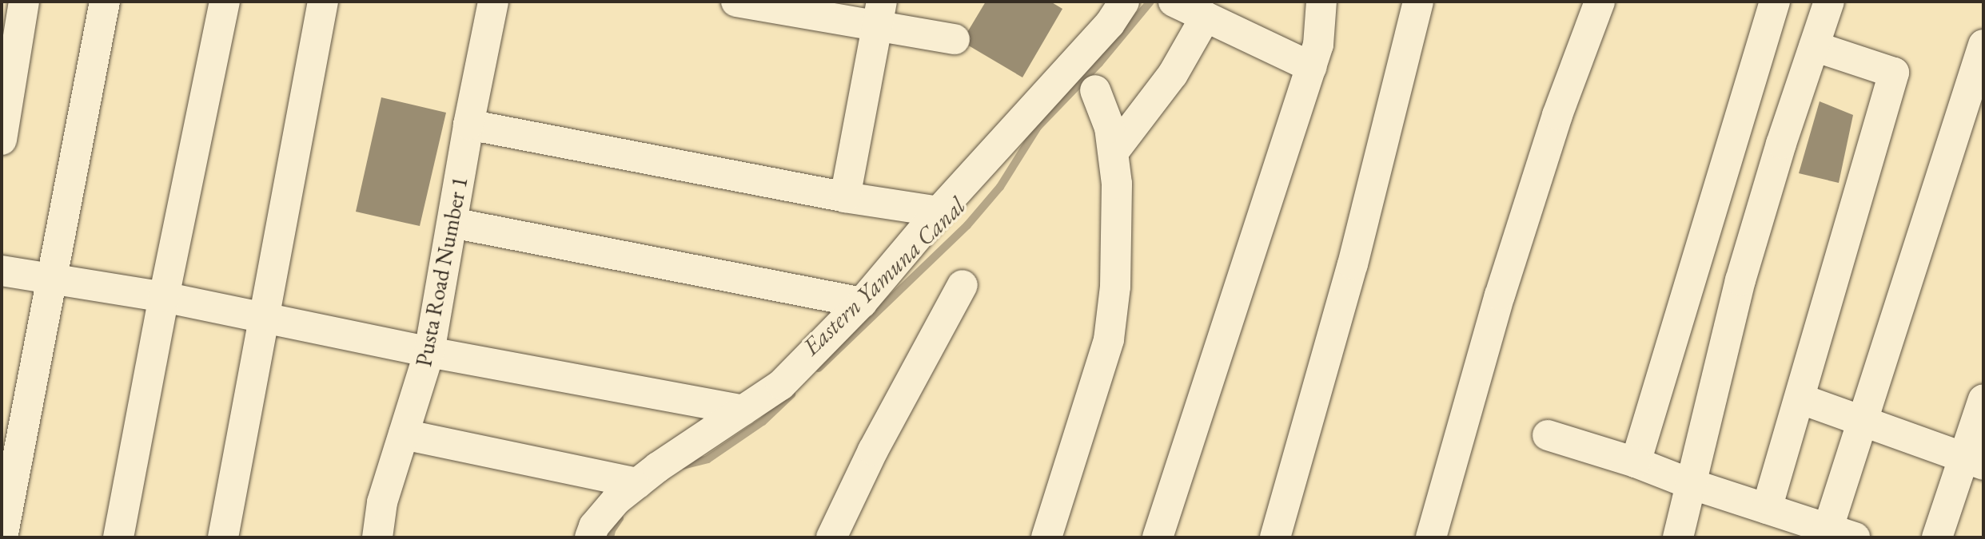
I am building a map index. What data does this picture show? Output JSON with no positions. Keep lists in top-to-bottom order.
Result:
{
  "streets": {
    "street": ["Pusta Road Number 1"]
  },
  "water": ["Eastern Yamuna Canal"]
}
